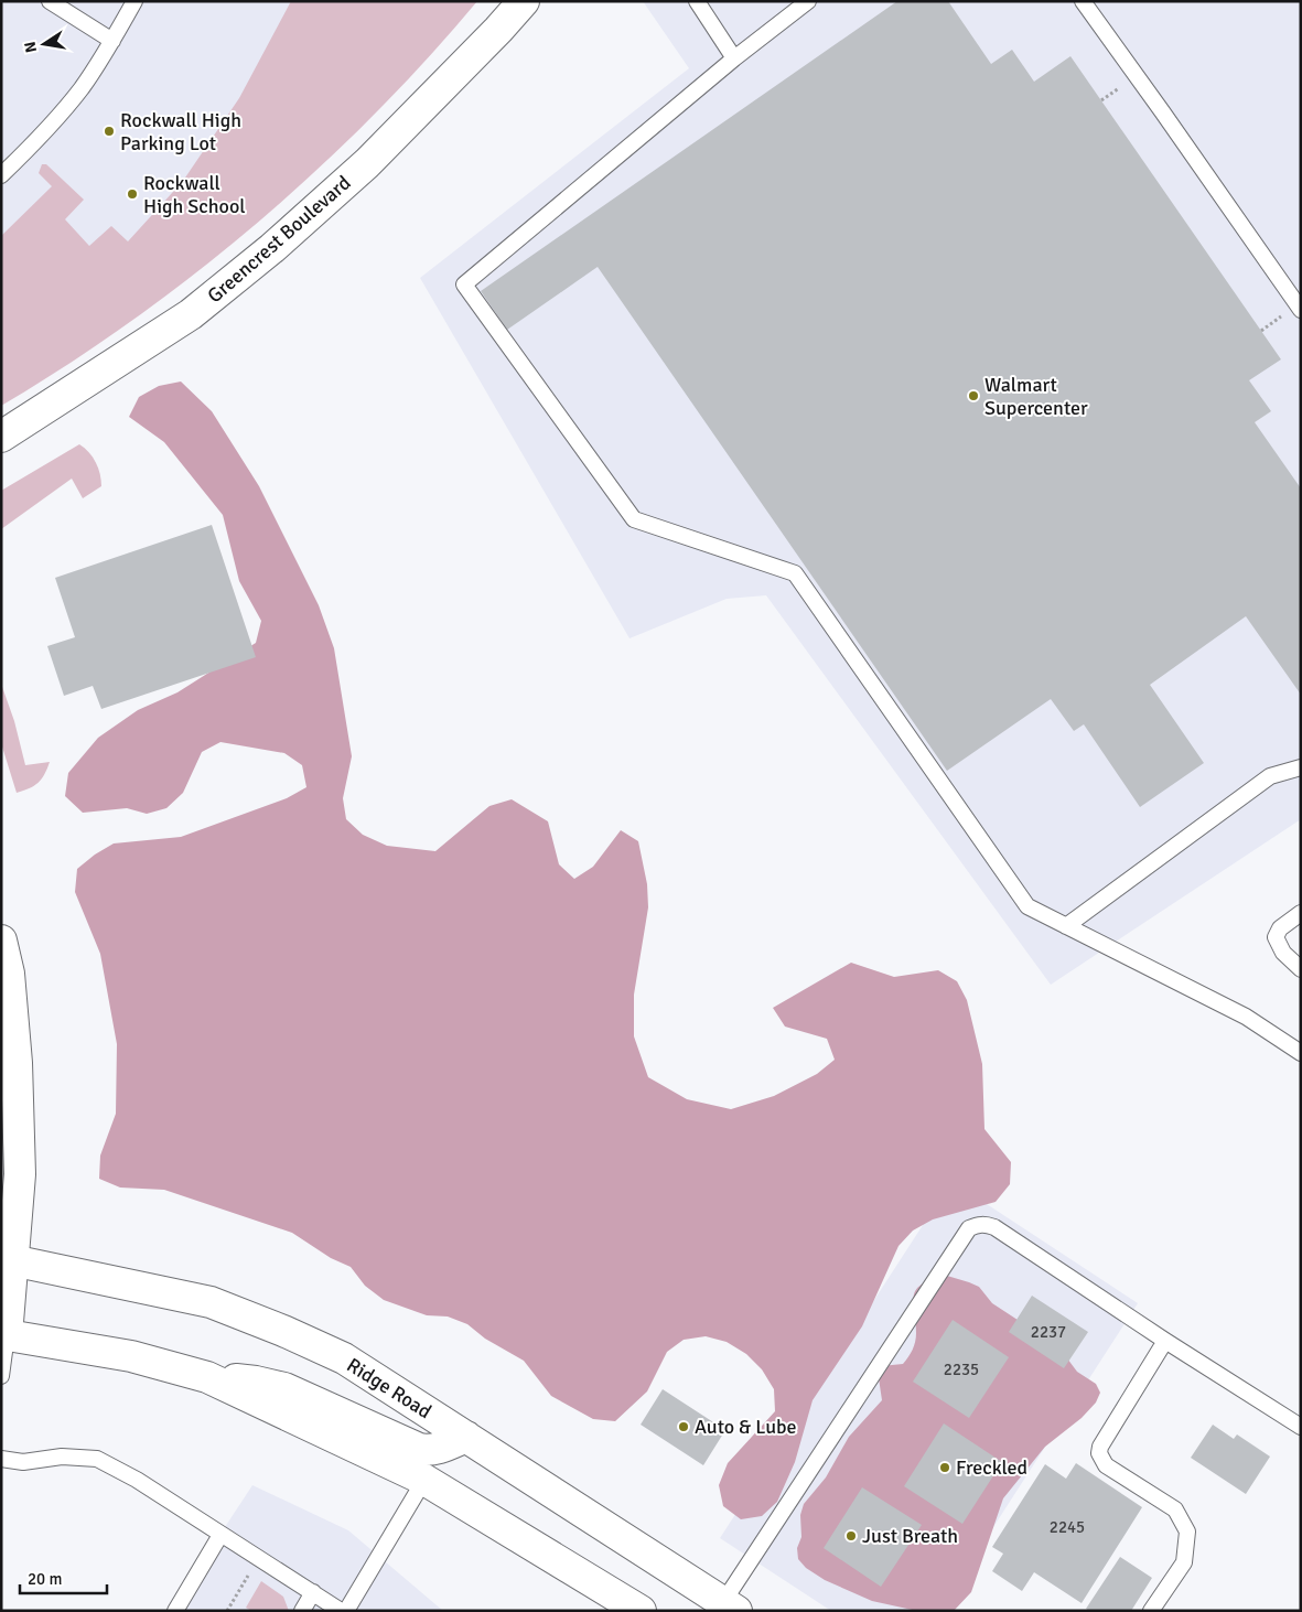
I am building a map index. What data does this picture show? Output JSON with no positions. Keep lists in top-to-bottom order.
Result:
{
  "streets": {
    "main road": ["Greencrest Boulevard", "Ridge Road"]
  },
  "places": [
    "Rockwall High Parking Lot",
    "Rockwall High School",
    "Walmart Supercenter",
    "Auto & Lube",
    "Freckled",
    "Just Breath"
  ],
  "house_numbers": ["2237", "2235", "2245"],
  "scale_bar": "20 m",
  "north": "left"
}
